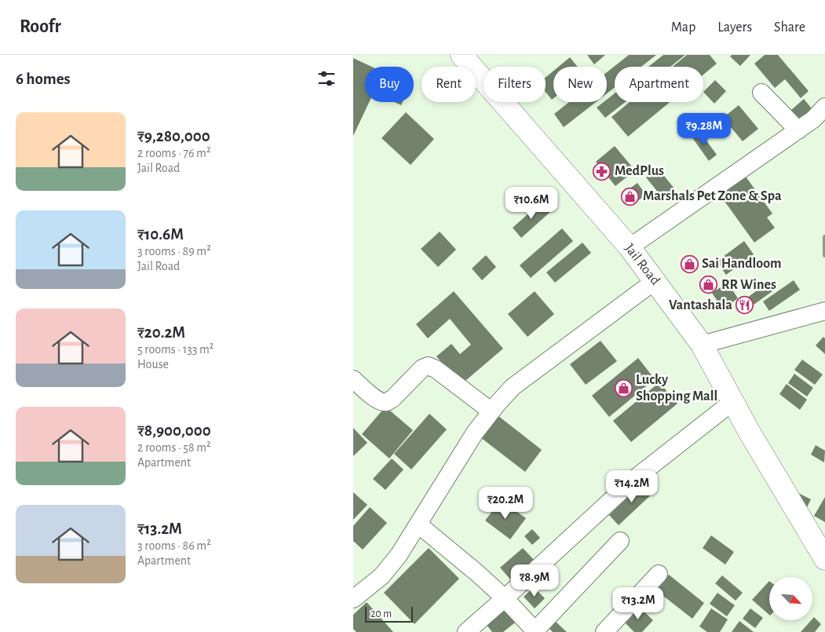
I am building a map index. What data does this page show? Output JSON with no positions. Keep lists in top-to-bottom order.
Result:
{
  "streets": {
    "street": ["Jail Road"]
  },
  "places": {
    "pharmacy": ["MedPlus"],
    "shop": [
      "Marshals Pet Zone & Spa",
      "Sai Handloom",
      "RR Wines",
      "Lucky Shopping Mall"
    ],
    "restaurant": ["Vantashala"]
  },
  "scale_bar": "20 m",
  "north": "bottom right",
  "page": {
    "header": "Roofr",
    "nav": ["Map", "Layers", "Share"],
    "heading": "6 homes",
    "chip": [
      "Buy",
      "Rent",
      "Filters",
      "New",
      "Apartment"
    ],
    "list": [
      {
        "name": "₹9,280,000",
        "note": "2 rooms · 76 m² · Jail Road"
      },
      {
        "name": "₹10.6M",
        "note": "3 rooms · 89 m² · Jail Road"
      },
      {
        "name": "₹20.2M",
        "note": "5 rooms · 133 m² · House"
      },
      {
        "name": "₹8,900,000",
        "note": "2 rooms · 58 m² · Apartment"
      },
      {
        "name": "₹13.2M",
        "note": "3 rooms · 86 m² · Apartment"
      }
    ],
    "price": [
      "₹9.28M",
      "₹10.6M",
      "₹14.2M",
      "₹20.2M",
      "₹8.9M",
      "₹13.2M"
    ],
    "scale": "20 m"
  }
}
